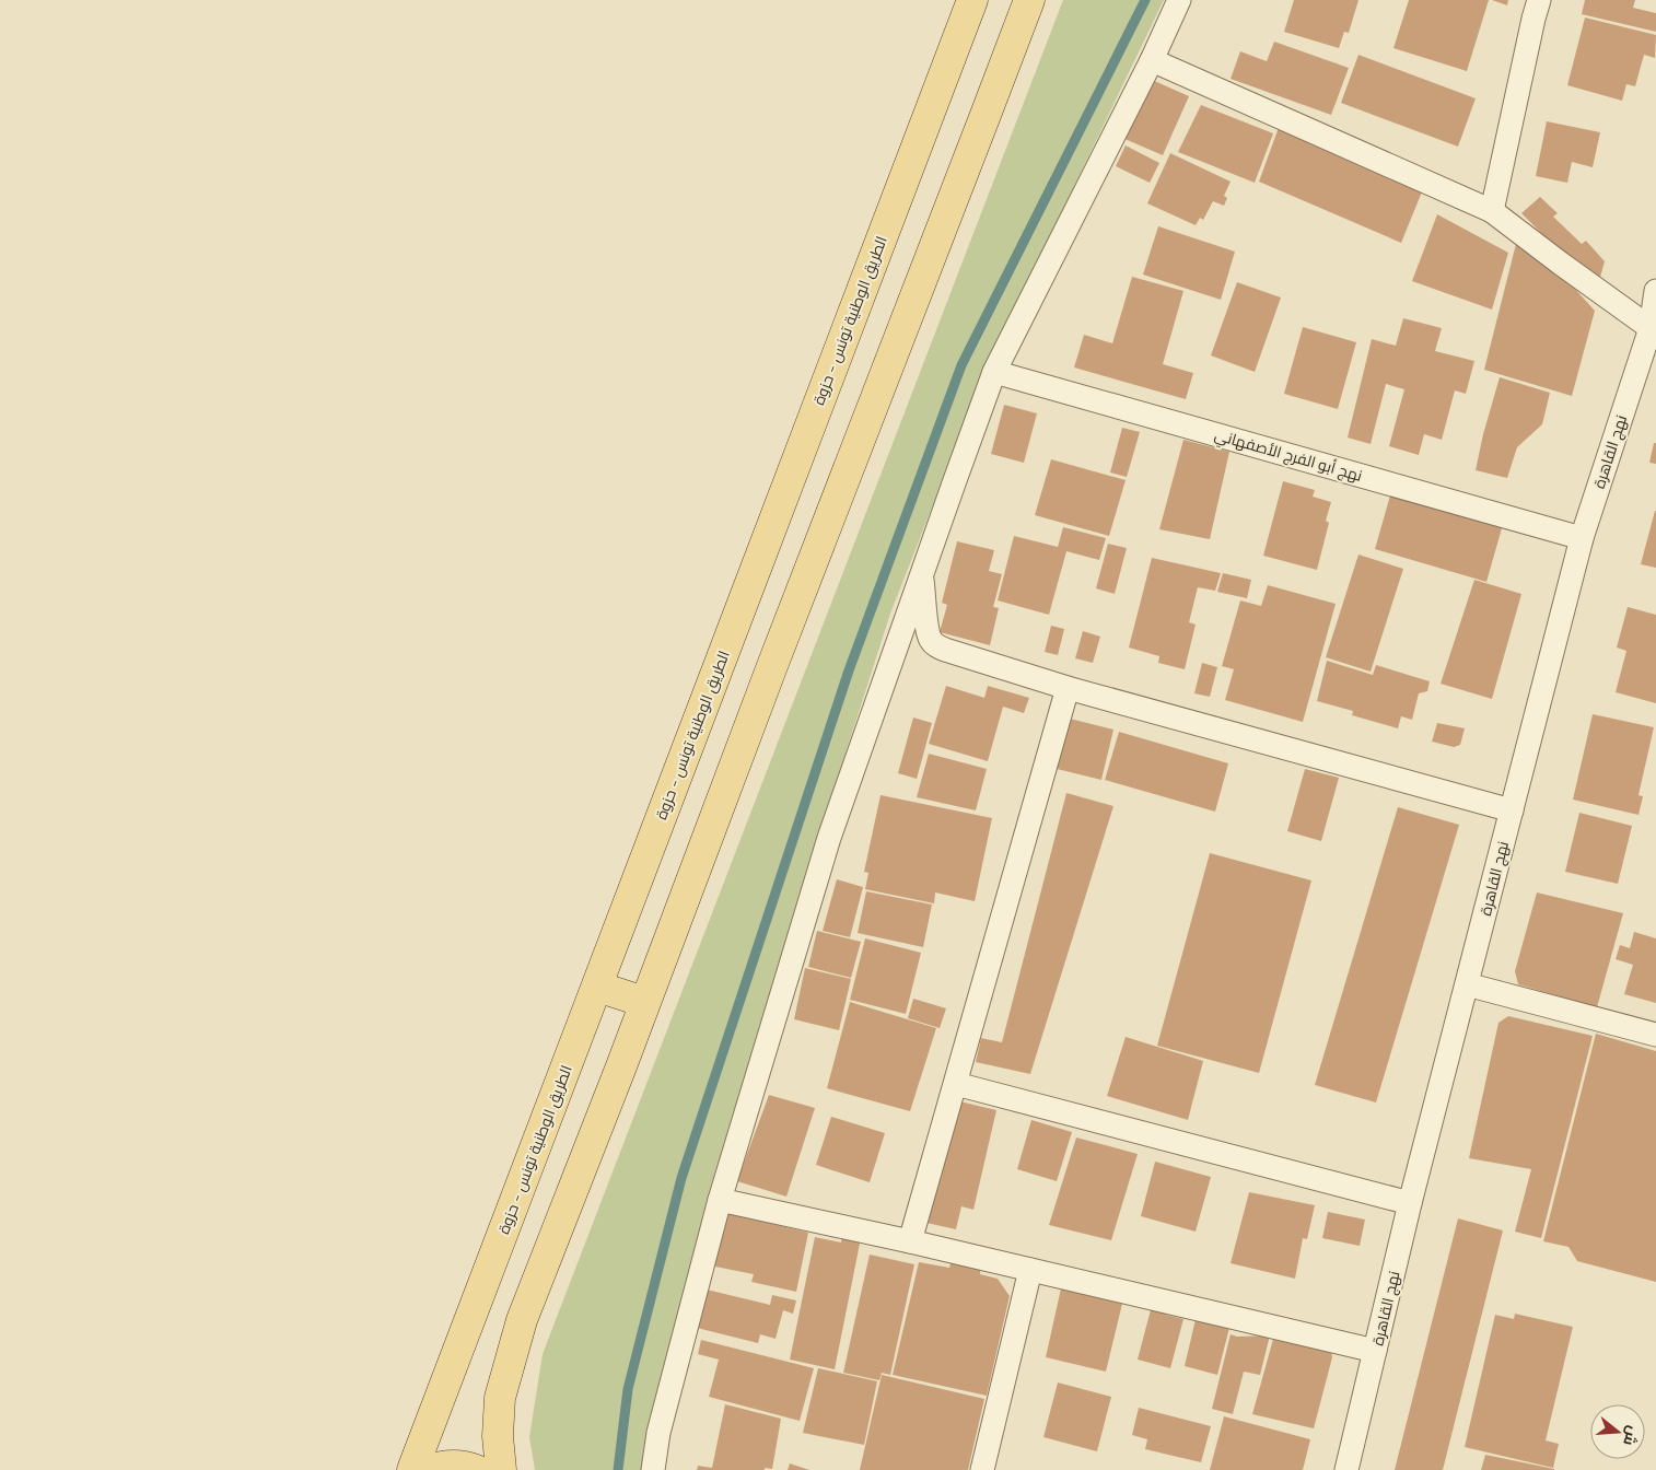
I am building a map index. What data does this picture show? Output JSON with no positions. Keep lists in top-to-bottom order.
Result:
{
  "streets": {
    "main road": ["الطريق الوطنية تونس - حزوة"],
    "street": ["نهج القاهرة", "نهج أبو الفرج الأصفهاني"]
  },
  "crossings": [
    ["نهج القاهرة", "نهج أبو الفرج الأصفهاني"]
  ],
  "north": "right"
}
